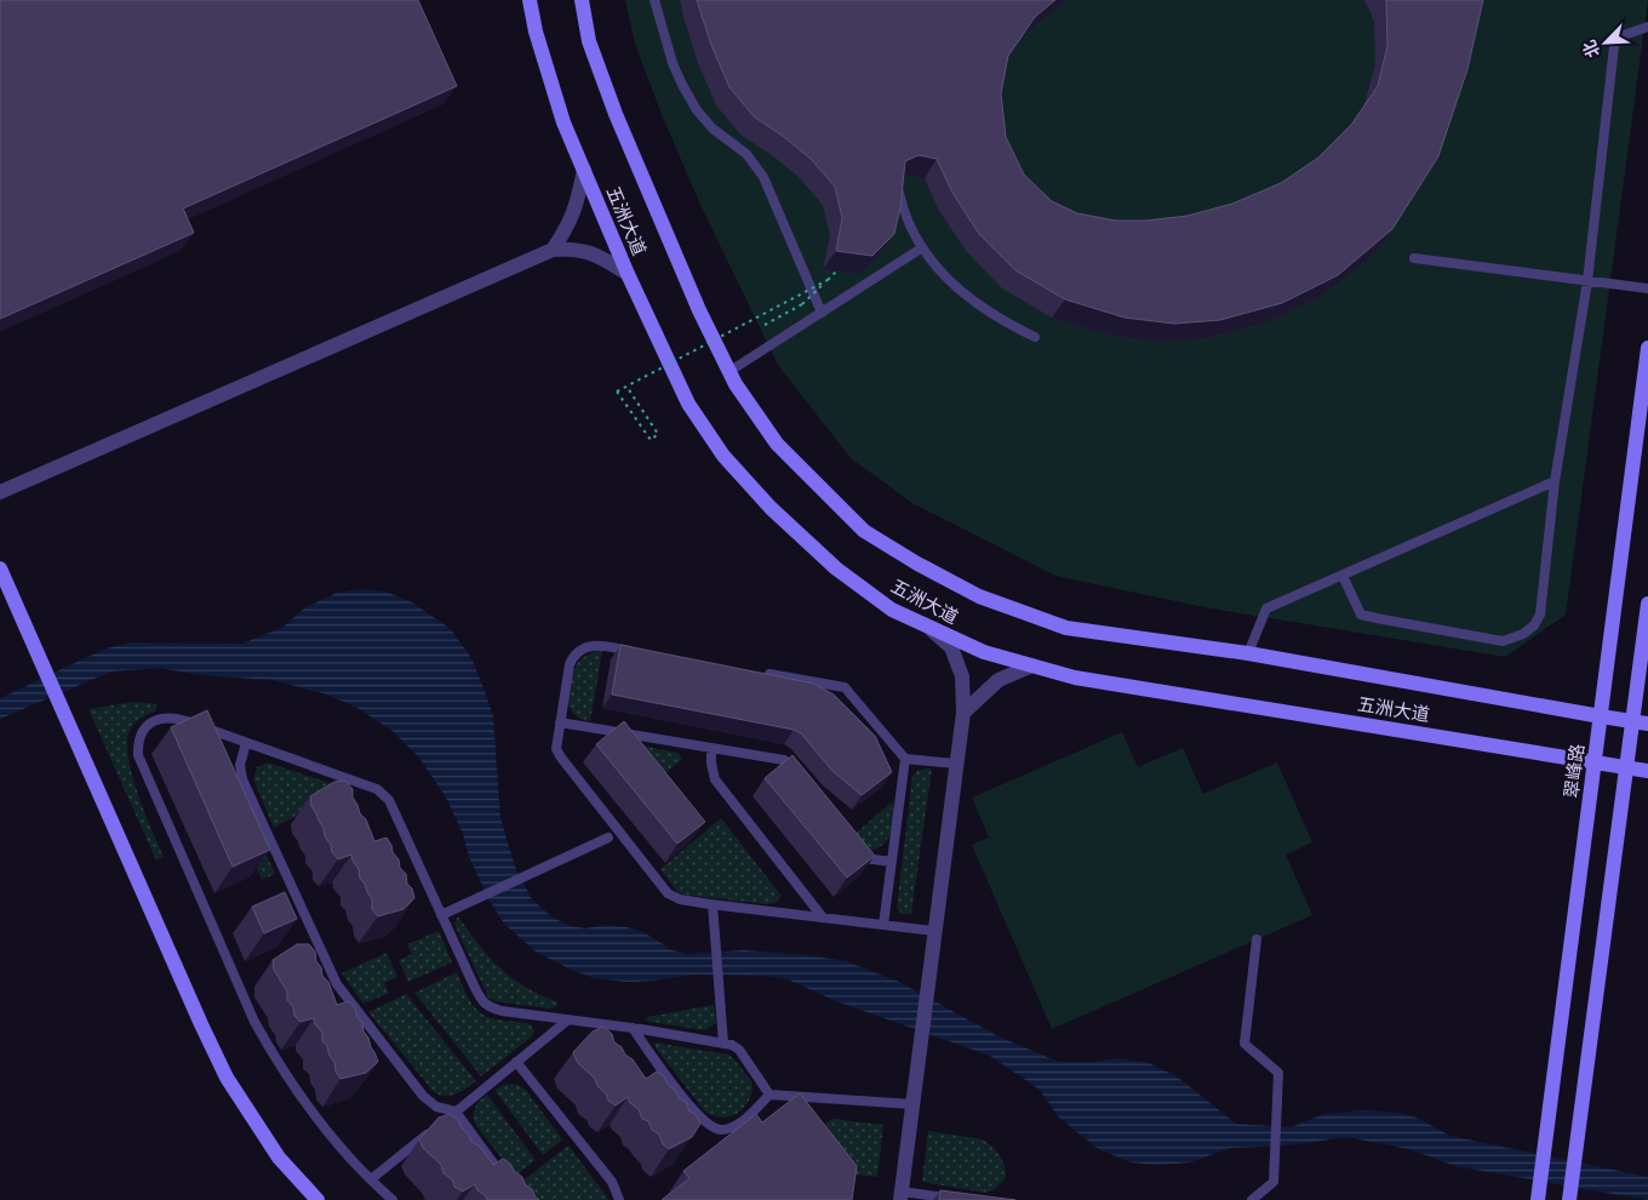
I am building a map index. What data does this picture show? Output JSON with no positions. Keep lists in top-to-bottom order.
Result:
{
  "streets": {
    "main road": ["五洲大道", "翠峰路"]
  },
  "crossings": [
    ["五洲大道", "翠峰路"]
  ],
  "north": "bottom left"
}
